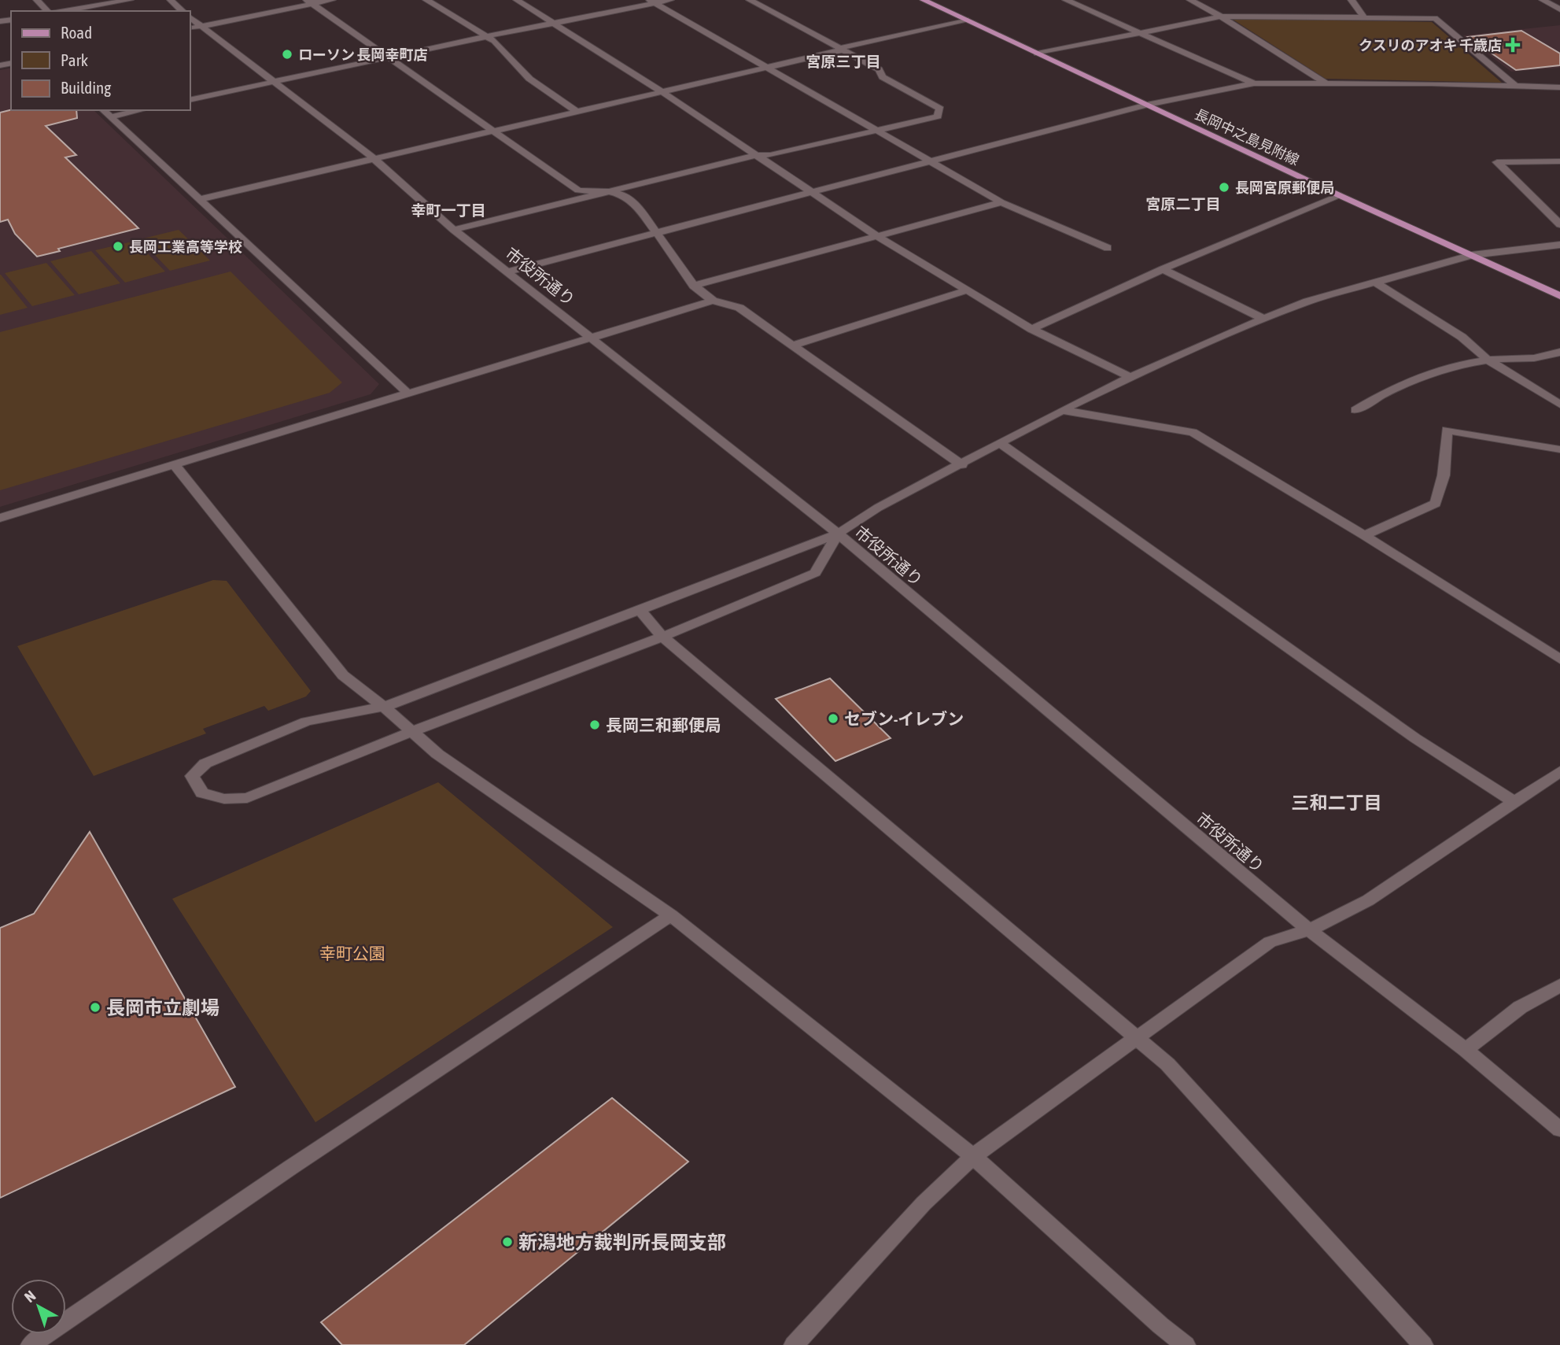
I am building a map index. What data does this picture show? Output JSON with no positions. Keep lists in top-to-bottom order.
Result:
{
  "streets": {
    "main road": ["長岡中之島見附線"],
    "street": ["市役所通り"]
  },
  "districts": [
    "宮原三丁目",
    "宮原二丁目",
    "幸町一丁目",
    "三和二丁目"
  ],
  "parks": ["幸町公園"],
  "places": {
    "health": ["クスリのアオキ 千歳店"],
    "other": [
      "ローソン 長岡幸町店",
      "長岡宮原郵便局",
      "長岡工業高等学校",
      "セブン-イレブン",
      "長岡三和郵便局",
      "長岡市立劇場",
      "新潟地方裁判所長岡支部"
    ]
  },
  "legend": ["Road", "Park", "Building"],
  "north": "top left"
}
